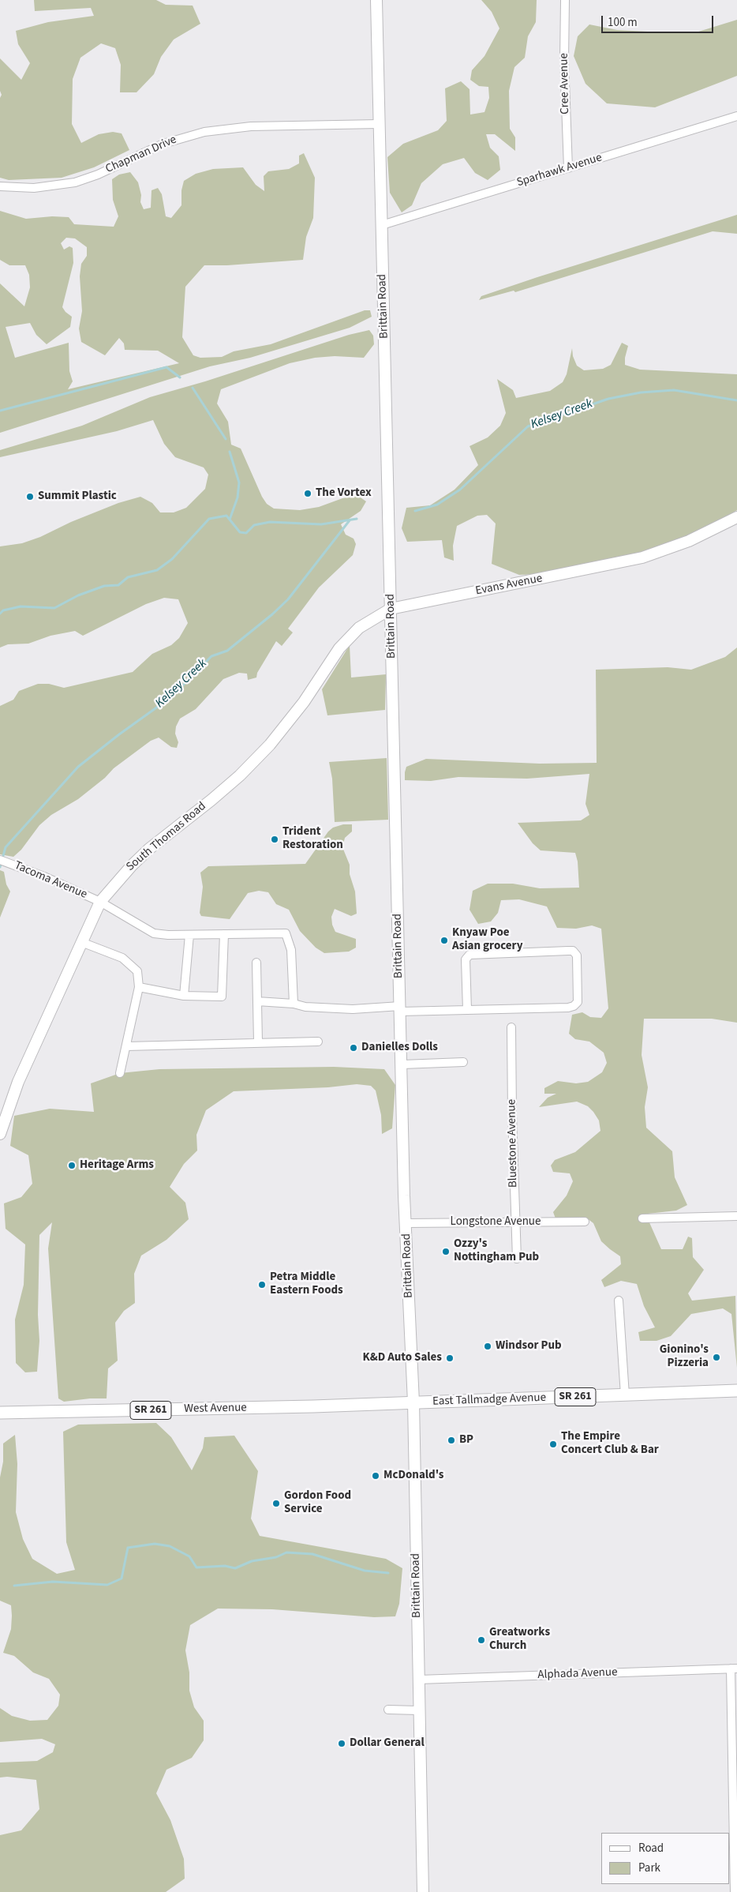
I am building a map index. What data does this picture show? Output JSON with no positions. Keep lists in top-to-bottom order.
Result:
{
  "streets": {
    "main road": [
      "Brittain Road",
      "Evans Avenue",
      "South Thomas Road",
      "SR 261",
      "East Tallmadge Avenue",
      "West Avenue"
    ],
    "street": [
      "Cree Avenue",
      "Chapman Drive",
      "Sparhawk Avenue",
      "Tacoma Avenue",
      "Bluestone Avenue",
      "Longstone Avenue",
      "Alphada Avenue"
    ]
  },
  "crossings": [
    ["Cree Avenue", "Sparhawk Avenue"],
    ["Chapman Drive", "Brittain Road"],
    ["Sparhawk Avenue", "Brittain Road"],
    ["Brittain Road", "Evans Avenue"],
    ["Brittain Road", "Longstone Avenue"],
    ["Brittain Road", "East Tallmadge Avenue"],
    ["Brittain Road", "Alphada Avenue"],
    ["Evans Avenue", "South Thomas Road"],
    ["South Thomas Road", "Tacoma Avenue"],
    ["Bluestone Avenue", "Longstone Avenue"],
    ["East Tallmadge Avenue", "West Avenue"]
  ],
  "water": ["Kelsey Creek"],
  "places": [
    "The Vortex",
    "Summit Plastic",
    "Trident Restoration",
    "Knyaw Poe Asian grocery",
    "Danielles Dolls",
    "Heritage Arms",
    "Ozzy's Nottingham Pub",
    "Petra Middle Eastern Foods",
    "Windsor Pub",
    "Gionino's Pizzeria",
    "K&D Auto Sales",
    "BP",
    "The Empire Concert Club & Bar",
    "McDonald's",
    "Gordon Food Service",
    "Greatworks Church",
    "Dollar General"
  ],
  "legend": ["Road", "Park"],
  "scale_bar": "100 m"
}
